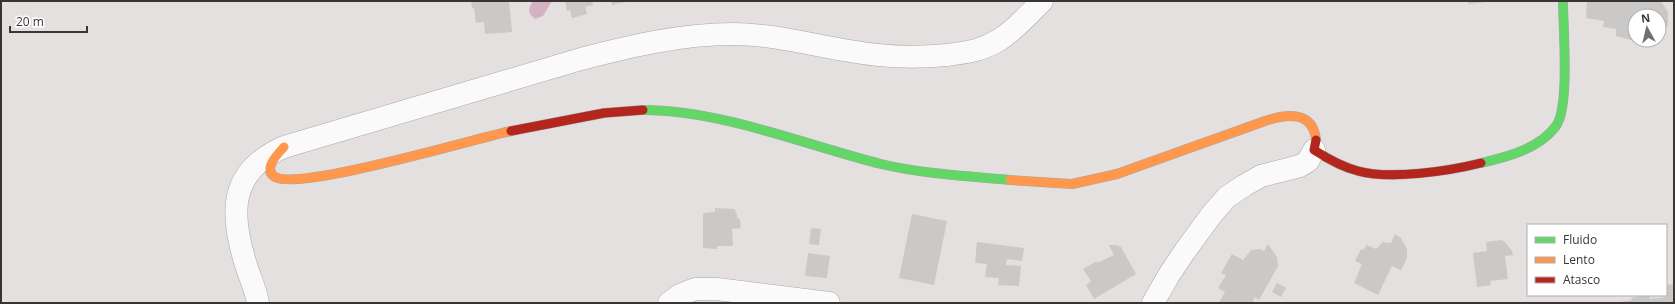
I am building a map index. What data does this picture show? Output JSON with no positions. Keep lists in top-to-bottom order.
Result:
{
  "legend": ["Fluido", "Lento", "Atasco"],
  "scale_bar": "20 m",
  "north": "top"
}
